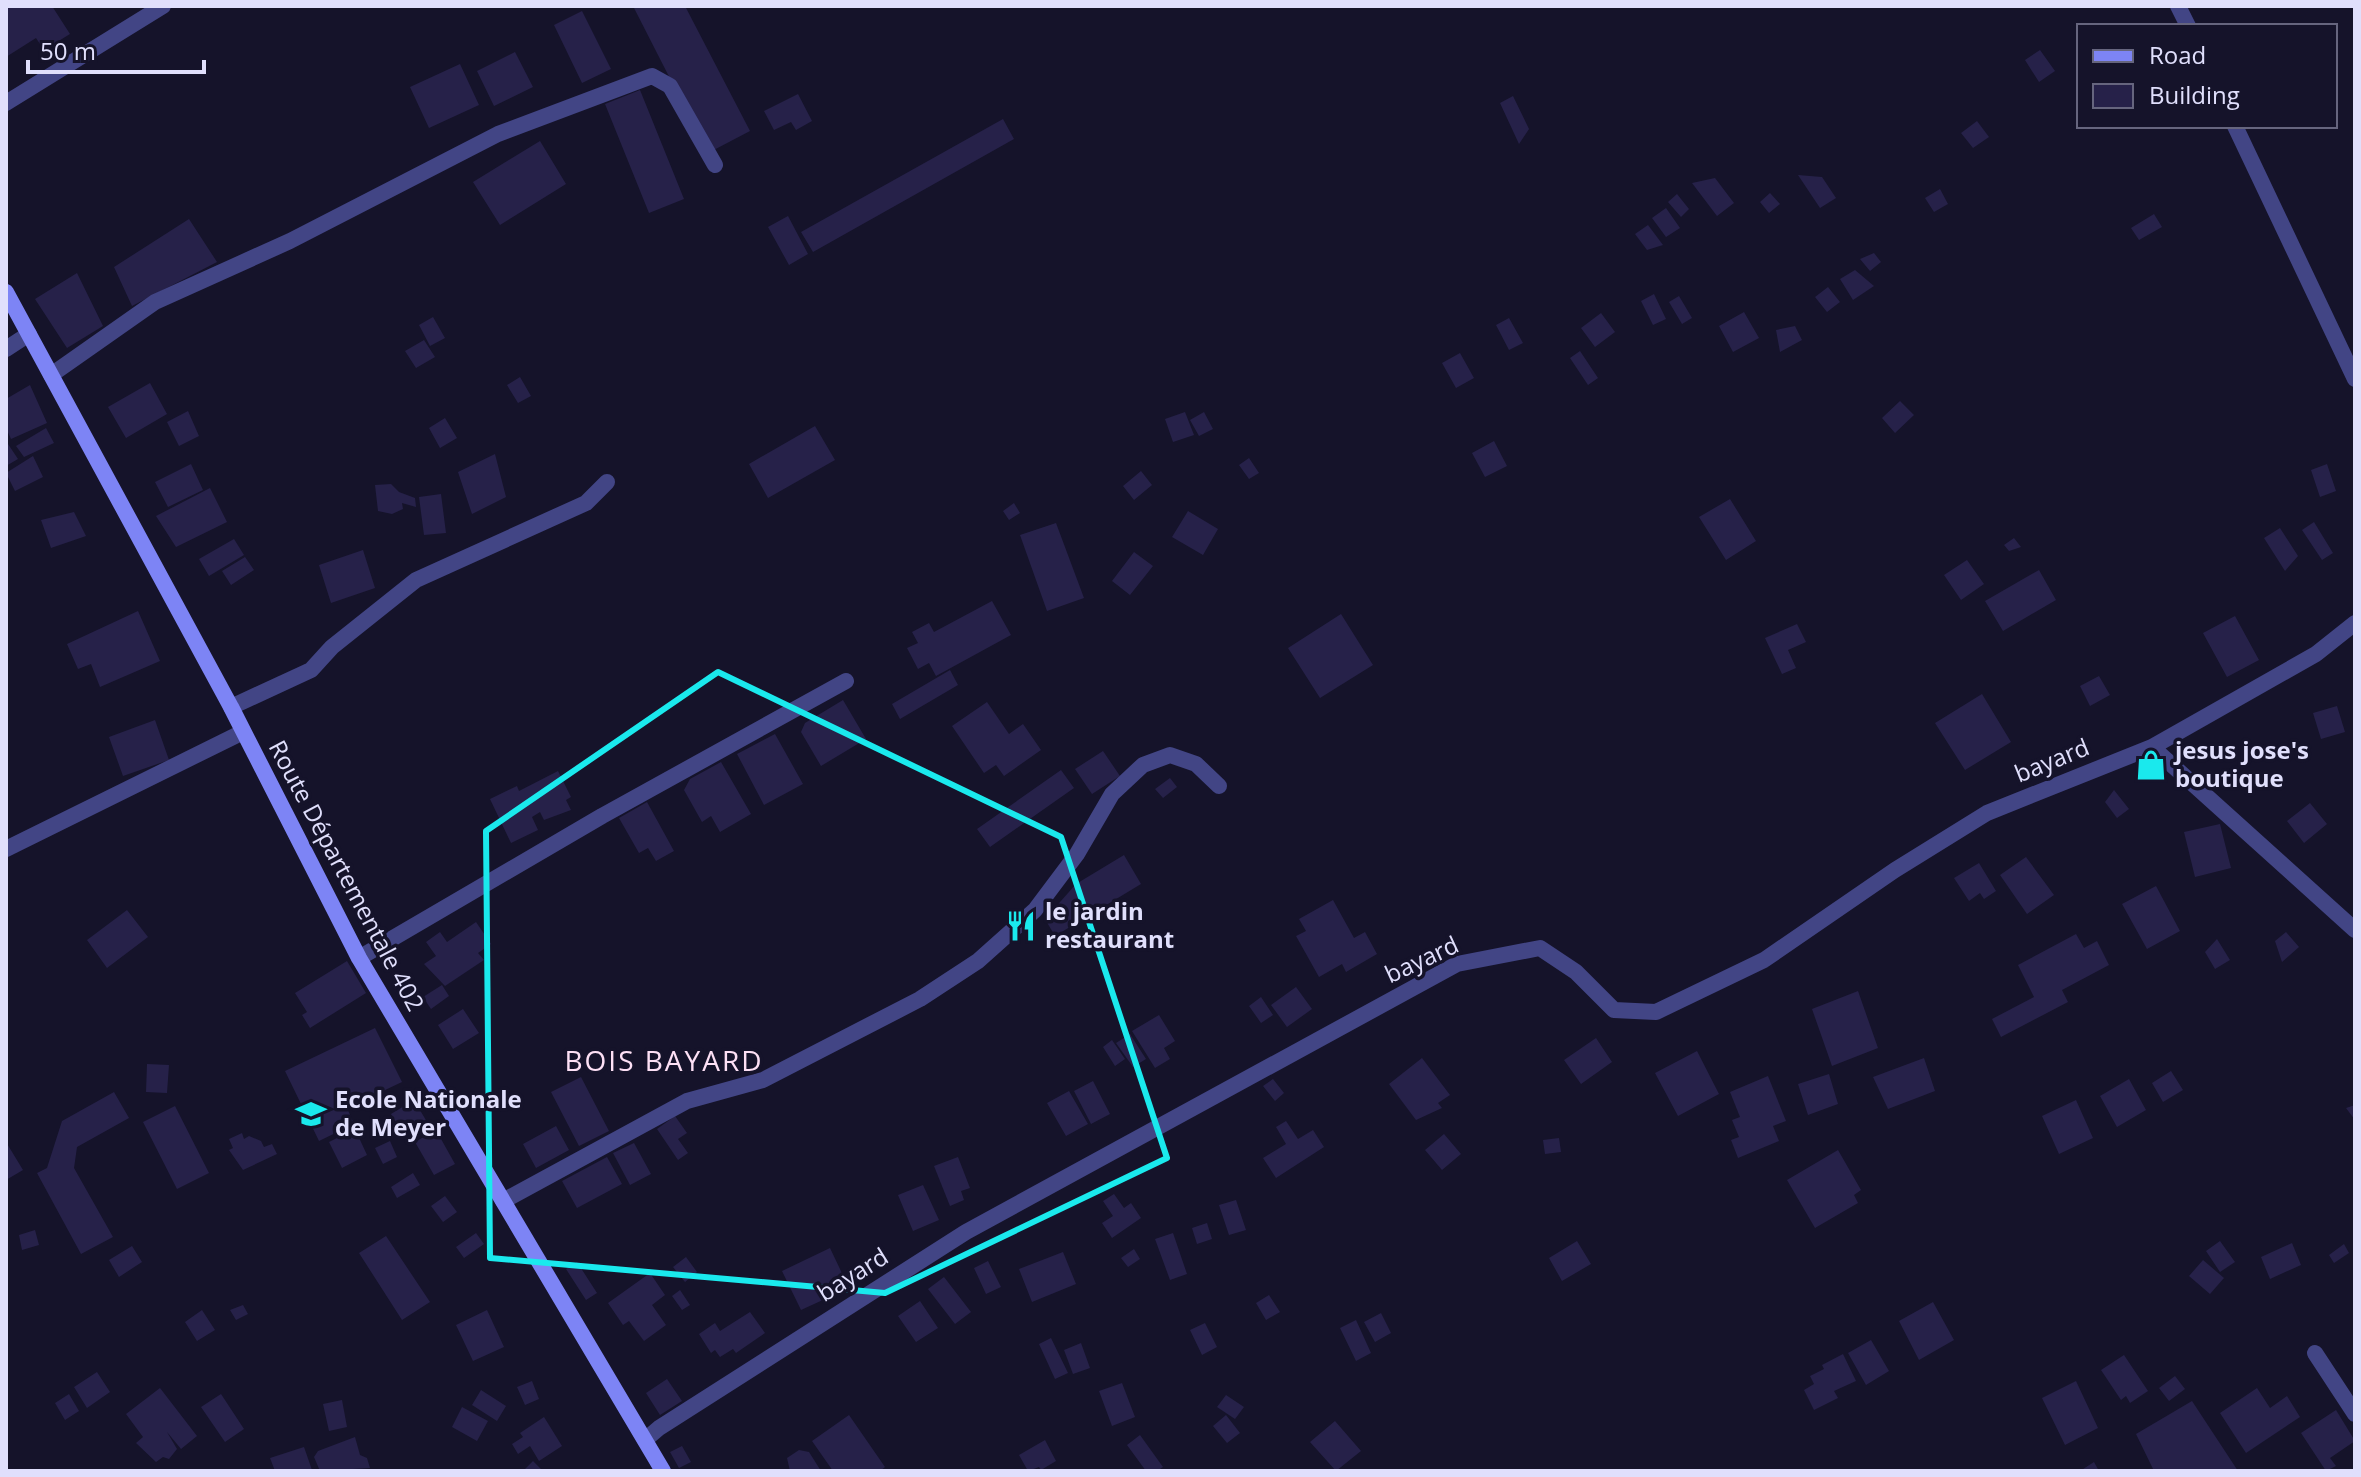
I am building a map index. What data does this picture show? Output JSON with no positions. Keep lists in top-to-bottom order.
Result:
{
  "streets": {
    "main road": ["Route Départementale 402"],
    "street": ["bayard"]
  },
  "crossings": [
    ["bayard", "Route Départementale 402"]
  ],
  "districts": ["BOIS BAYARD"],
  "places": {
    "shop": ["jesus jose's boutique"],
    "restaurant": ["le jardin restaurant"],
    "school or university": ["Ecole Nationale de Meyer"]
  },
  "legend": ["Road", "Building"],
  "scale_bar": "50 m"
}
